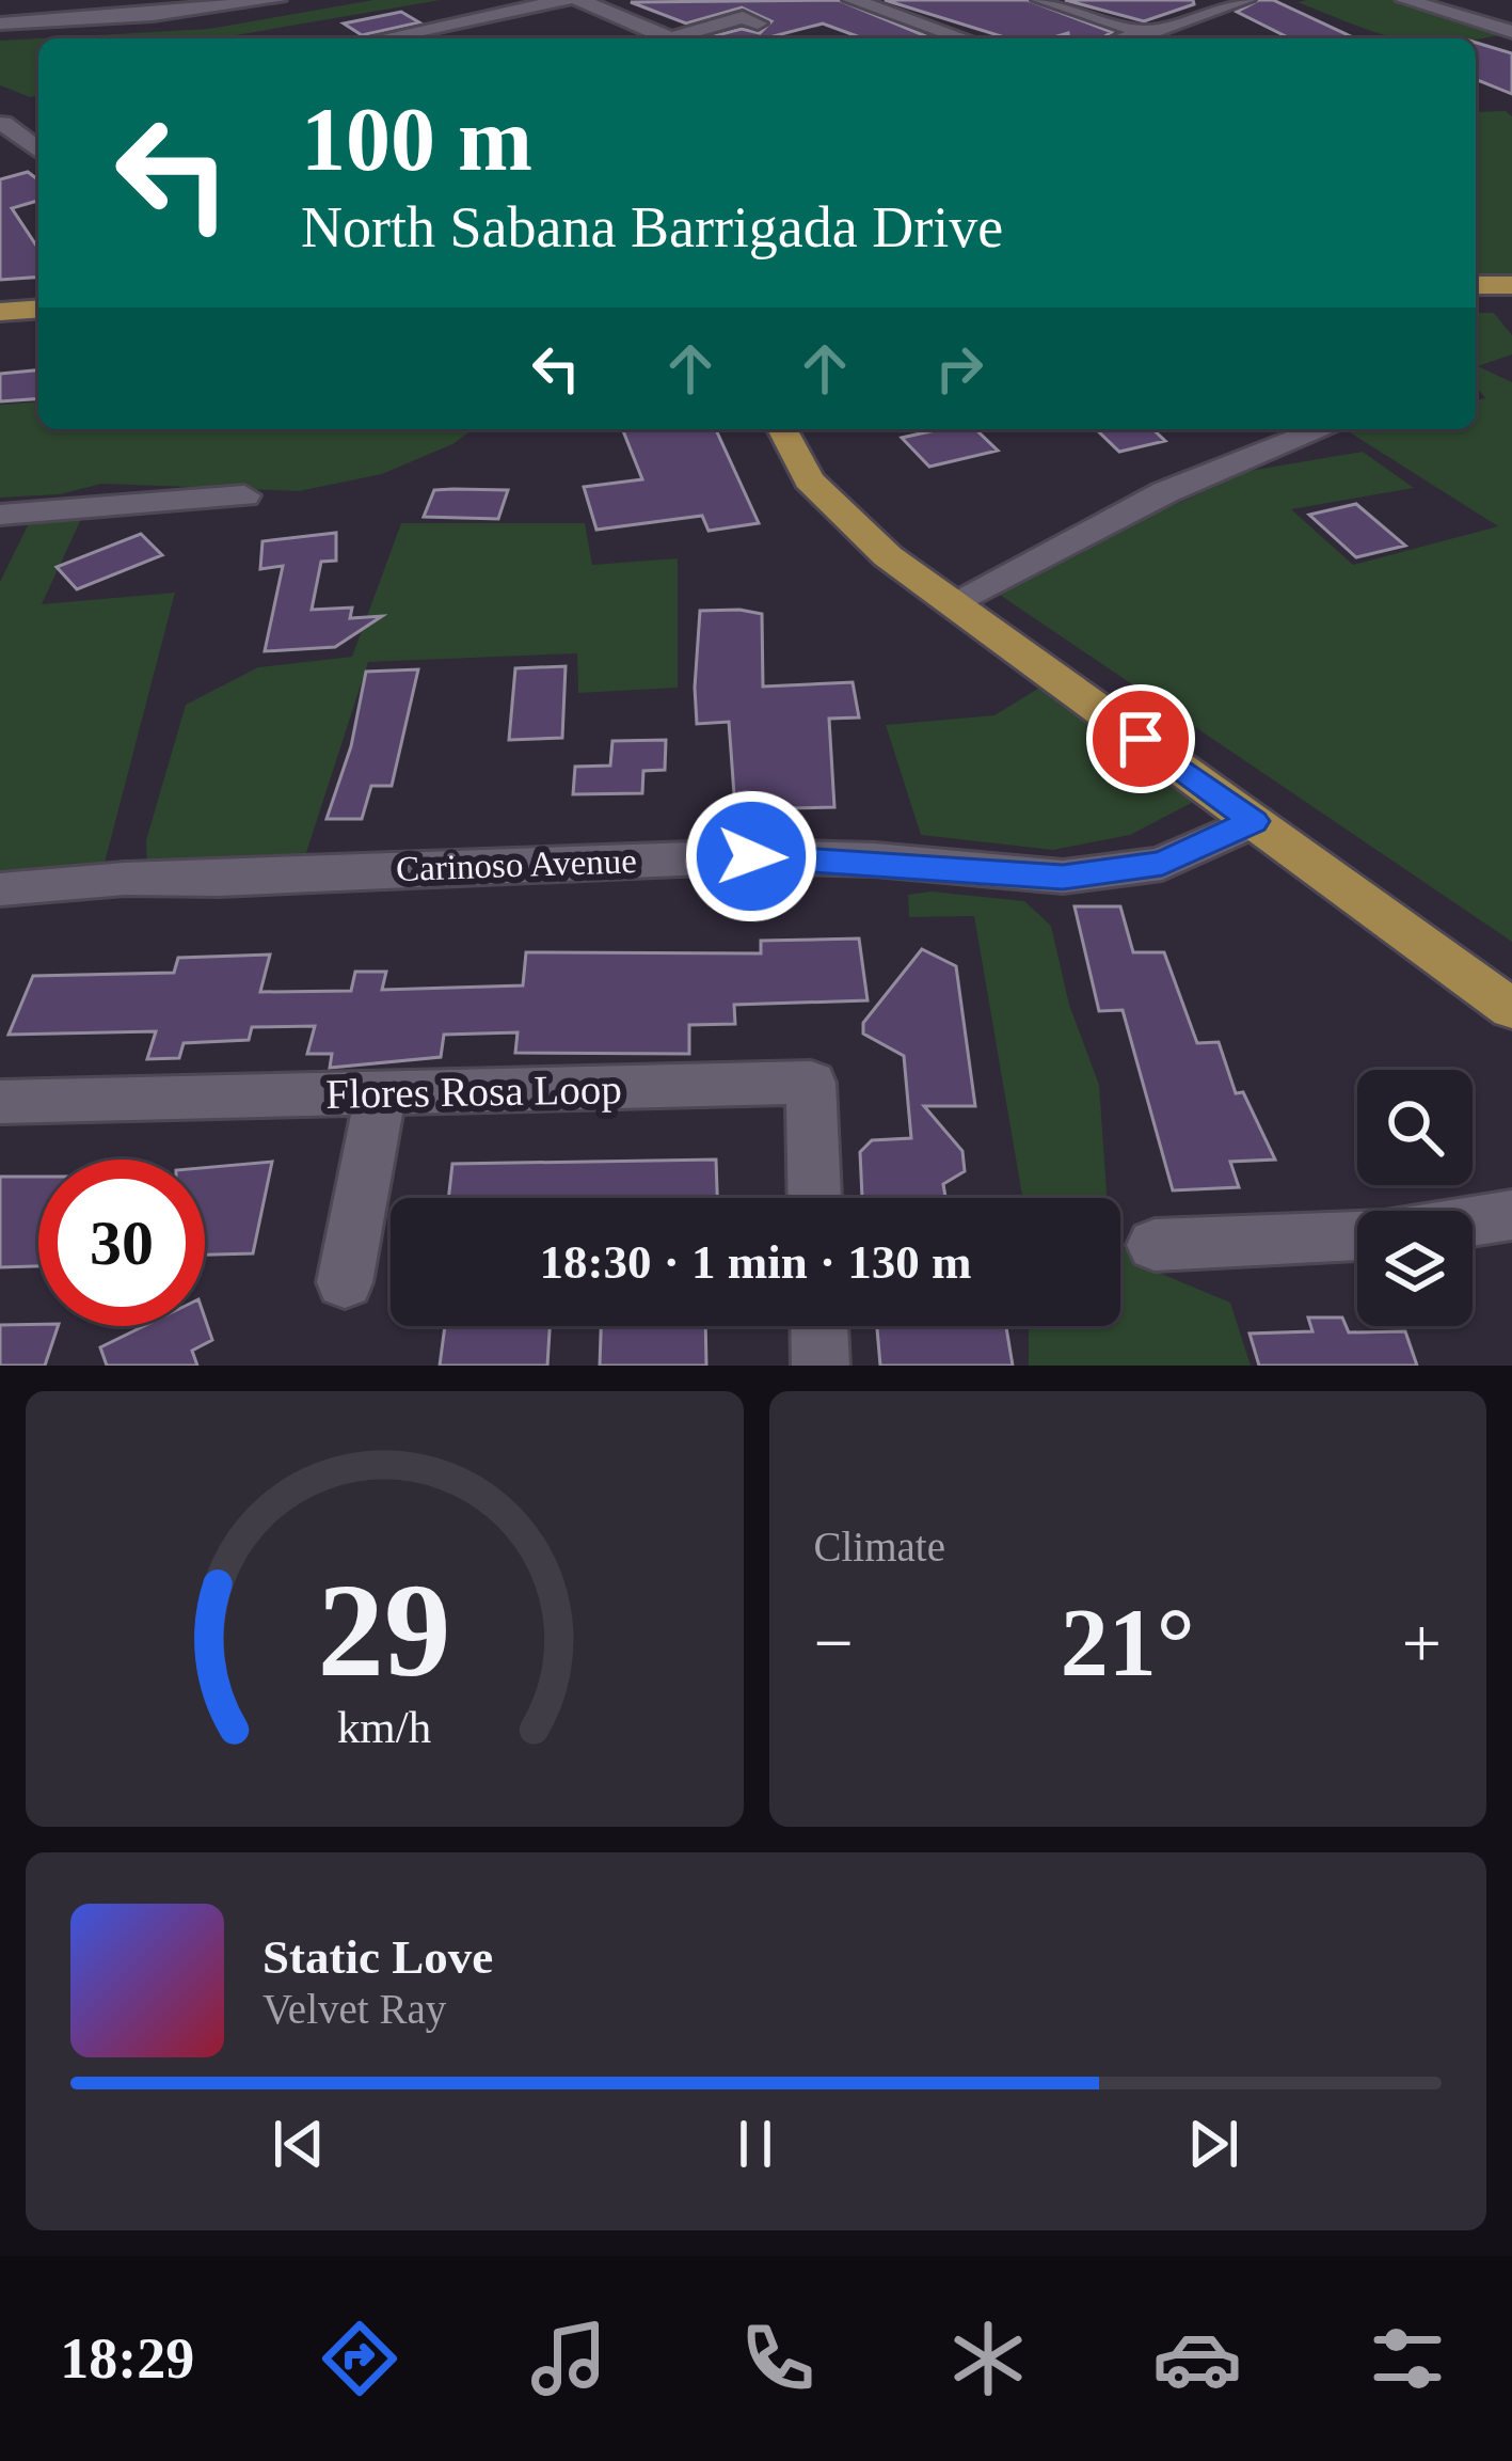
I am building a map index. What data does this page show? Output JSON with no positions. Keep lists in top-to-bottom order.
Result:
{
  "streets": {
    "street": ["Carinoso Avenue", "Flores Rosa Loop"]
  },
  "page": {
    "turn": ["100 m", "North Sabana Barrigada Drive"],
    "limit": "30",
    "trip": "18:30 · 1 min · 130 m",
    "tile": "Climate",
    "heat": ["−", "21°", "+"],
    "song": ["Static Love", "Velvet Ray"],
    "tabs": "18:29",
    "gauge": ["29", "km/h"]
  }
}
